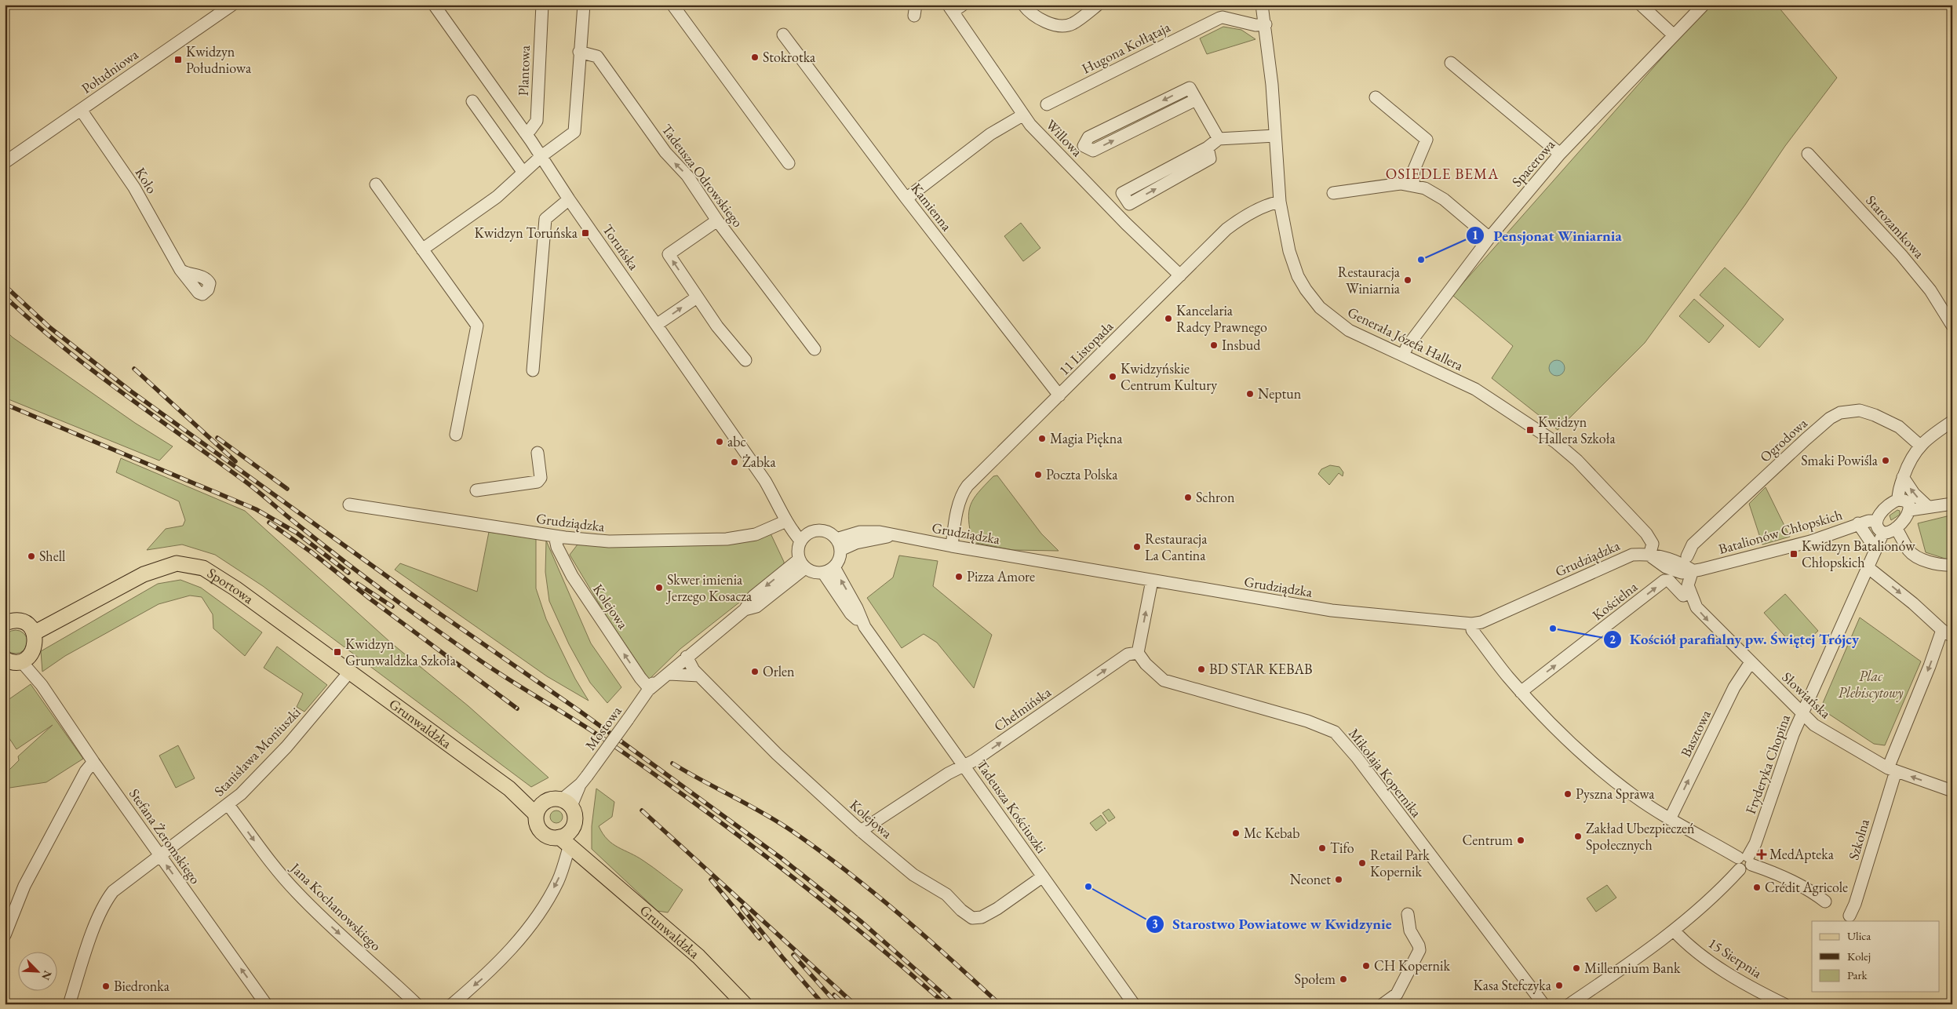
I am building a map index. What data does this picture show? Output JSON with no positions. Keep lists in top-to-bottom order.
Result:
{
  "streets": {
    "main road": ["Sportowa", "Grunwaldzka"],
    "street": [
      "Hugona Kołłątaja",
      "Plantowa",
      "Południowa",
      "Willowa",
      "Spacerowa",
      "Tadeusza Odrowskiego",
      "Koło",
      "Kamienna",
      "Starozamkowa",
      "Toruńska",
      "Generała Józefa Hallera",
      "11 Listopada",
      "Ogrodowa",
      "Grudziądzka",
      "Batalionów Chłopskich",
      "Kościelna",
      "Kolejowa",
      "Słowiańska",
      "Chełmińska",
      "Mostowa",
      "Basztowa",
      "Stanisława Moniuszki",
      "Fryderyka Chopina",
      "Mikołaja Kopernika",
      "Tadeusza Kościuszki",
      "Stefana Żeromskiego",
      "Szkolna",
      "Jana Kochanowskiego",
      "15 Sierpnia"
    ]
  },
  "crossings": [
    ["Hugona Kołłątaja", "Generała Józefa Hallera"],
    ["Plantowa", "Toruńska"],
    ["Południowa", "Koło"],
    ["Willowa", "11 Listopada"],
    ["Spacerowa", "Generała Józefa Hallera"],
    ["Kamienna", "11 Listopada"],
    ["Toruńska", "Grudziądzka"],
    ["Toruńska", "Mostowa"],
    ["Toruńska", "Tadeusza Kościuszki"],
    ["Generała Józefa Hallera", "11 Listopada"],
    ["Generała Józefa Hallera", "Grudziądzka"],
    ["11 Listopada", "Grudziądzka"],
    ["Grudziądzka", "Kolejowa"],
    ["Grudziądzka", "Mostowa"],
    ["Grudziądzka", "Tadeusza Kościuszki"],
    ["Sportowa", "Grunwaldzka"],
    ["Sportowa", "Stanisława Moniuszki"],
    ["Kościelna", "Słowiańska"],
    ["Kolejowa", "Chełmińska"],
    ["Kolejowa", "Mostowa"],
    ["Kolejowa", "Tadeusza Kościuszki"],
    ["Słowiańska", "Basztowa"],
    ["Słowiańska", "Fryderyka Chopina"],
    ["Słowiańska", "Szkolna"],
    ["Chełmińska", "Mikołaja Kopernika"],
    ["Chełmińska", "Tadeusza Kościuszki"],
    ["Grunwaldzka", "Mostowa"],
    ["Grunwaldzka", "Stanisława Moniuszki"],
    ["Mostowa", "Tadeusza Kościuszki"],
    ["Stanisława Moniuszki", "Stefana Żeromskiego"],
    ["Stanisława Moniuszki", "Jana Kochanowskiego"],
    ["Fryderyka Chopina", "15 Sierpnia"]
  ],
  "one_way": [
    "Kościelna",
    "Chełmińska",
    "Basztowa",
    "Stefana Żeromskiego",
    "Jana Kochanowskiego"
  ],
  "districts": ["OSIEDLE BEMA"],
  "parks": ["Plac Plebiscytowy"],
  "places": {
    "other": [
      "Stokrotka",
      "Pensjonat Winiarnia",
      "Restauracja Winiarnia",
      "Kancelaria Radcy Prawnego",
      "Insbud",
      "Kwidzyńskie Centrum Kultury",
      "Neptun",
      "Magia Piękna",
      "abc",
      "Smaki Powiśla",
      "Żabka",
      "Poczta Polska",
      "Schron",
      "Restauracja La Cantina",
      "Shell",
      "Pizza Amore",
      "Skwer imienia Jerzego Kosacza",
      "Kościół parafialny pw. Świętej Trójcy",
      "BD STAR KEBAB",
      "Orlen",
      "Pyszna Sprawa",
      "Mc Kebab",
      "Zakład Ubezpieczeń Społecznych",
      "Centrum",
      "Tifo",
      "Retail Park Kopernik",
      "Neonet",
      "Starostwo Powiatowe w Kwidzynie",
      "Crédit Agricole",
      "CH Kopernik",
      "Millennium Bank",
      "Społem",
      "Kasa Stefczyka",
      "Biedronka"
    ],
    "transit": [
      "Kwidzyn Południowa",
      "Kwidzyn Toruńska",
      "Kwidzyn Hallera Szkoła",
      "Kwidzyn Batalionów Chłopskich",
      "Kwidzyn Grunwaldzka Szkoła"
    ],
    "health": ["MedApteka"]
  },
  "legend": ["Ulica", "Kolej", "Park"],
  "north": "bottom right"
}
